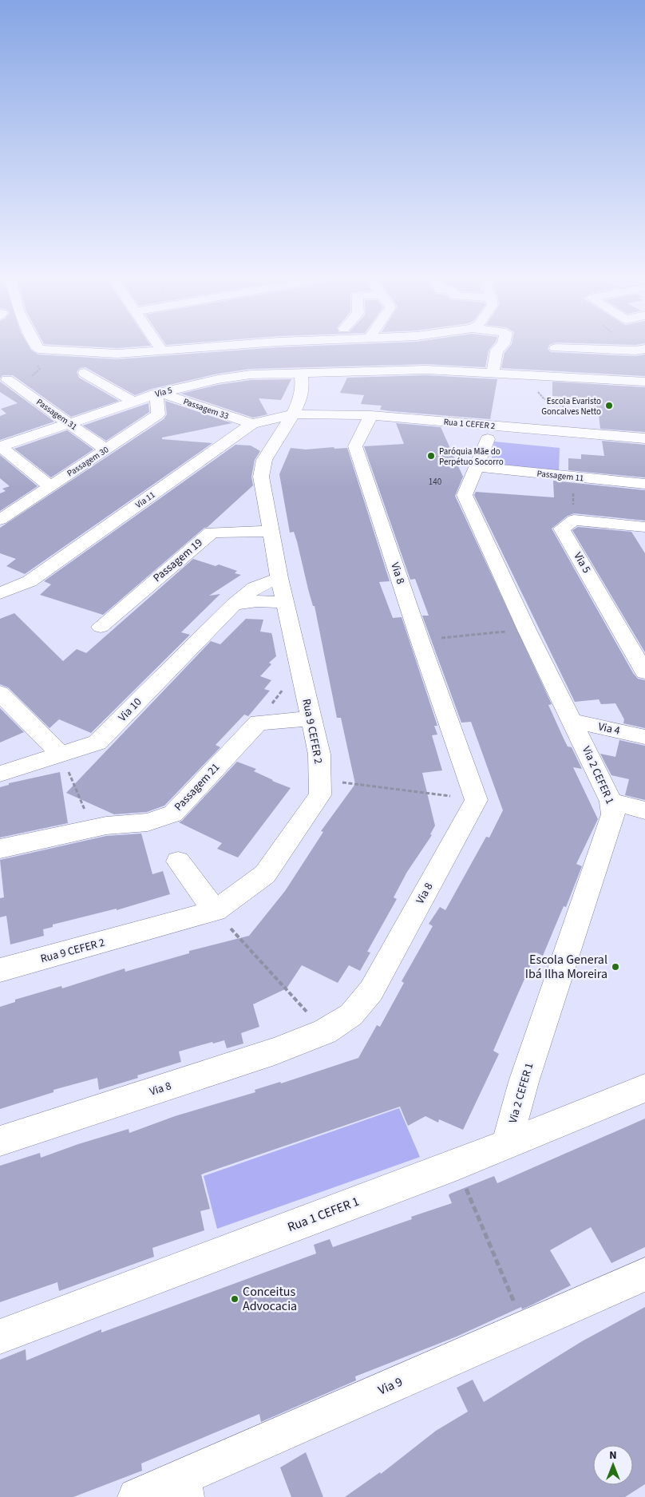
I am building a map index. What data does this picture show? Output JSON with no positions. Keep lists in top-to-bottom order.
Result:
{
  "streets": {
    "street": [
      "Via 5",
      "Passagem 33",
      "Passagem 31",
      "Rua 1 CEFER 2",
      "Passagem 30",
      "Passagem 11",
      "Via 11",
      "Passagem 19",
      "Via 8",
      "Via 10",
      "Via 4",
      "Rua 9 CEFER 2",
      "Via 2 CEFER 1",
      "Passagem 21",
      "Rua 1 CEFER 1",
      "Via 9"
    ]
  },
  "crossings": [
    ["Via 5", "Passagem 33"],
    ["Via 5", "Passagem 31"],
    ["Via 5", "Passagem 30"],
    ["Via 5", "Rua 9 CEFER 2"],
    ["Passagem 33", "Passagem 30"],
    ["Passagem 33", "Via 11"],
    ["Passagem 31", "Passagem 30"],
    ["Rua 1 CEFER 2", "Via 11"],
    ["Rua 1 CEFER 2", "Via 8"],
    ["Rua 1 CEFER 2", "Rua 9 CEFER 2"],
    ["Passagem 11", "Via 2 CEFER 1"],
    ["Via 11", "Rua 9 CEFER 2"],
    ["Passagem 19", "Rua 9 CEFER 2"],
    ["Via 10", "Rua 9 CEFER 2"],
    ["Via 4", "Via 2 CEFER 1"],
    ["Rua 9 CEFER 2", "Passagem 21"],
    ["Via 2 CEFER 1", "Rua 1 CEFER 1"]
  ],
  "places": [
    "Escola Evaristo Goncalves Netto",
    "Paróquia Mãe do Perpétuo Socorro",
    "Escola General Ibá Ilha Moreira",
    "Conceitus Advocacia"
  ],
  "house_numbers": ["140"],
  "north": "top"
}
